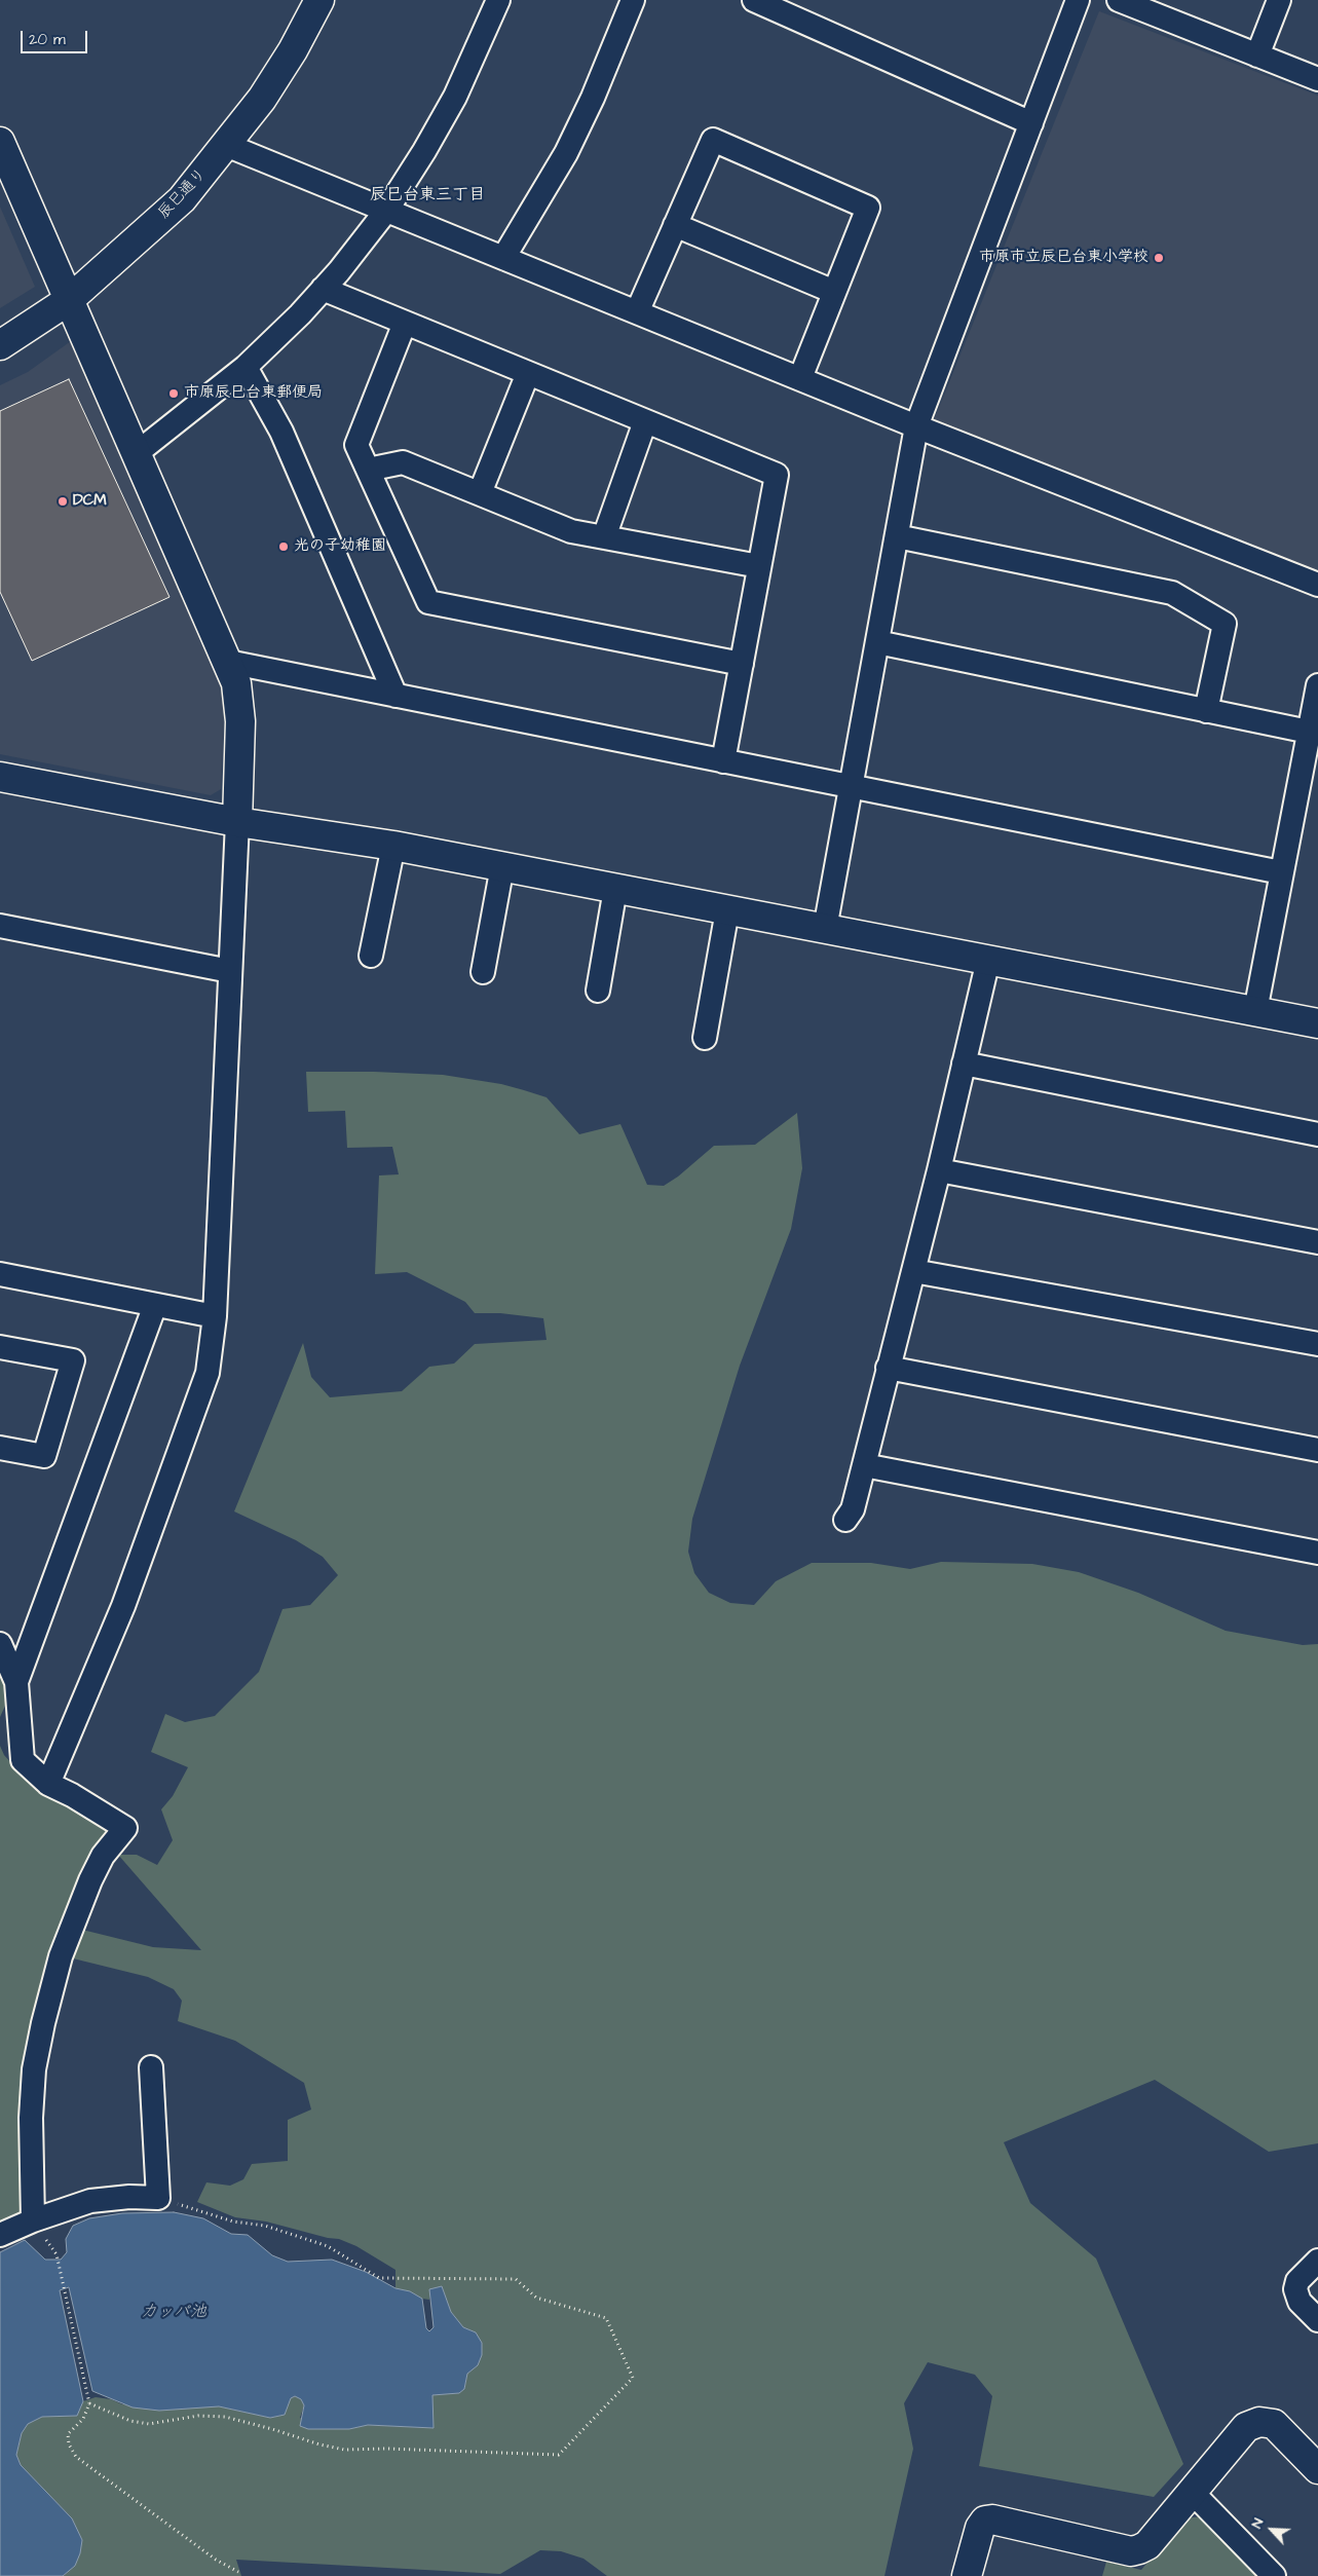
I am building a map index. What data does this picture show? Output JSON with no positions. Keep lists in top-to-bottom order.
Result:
{
  "streets": {
    "street": ["辰巳通り"]
  },
  "districts": ["辰巳台東三丁目"],
  "water": ["カッパ池"],
  "places": [
    "市原市立辰巳台東小学校",
    "市原辰巳台東郵便局",
    "DCM",
    "光の子幼稚園"
  ],
  "scale_bar": "20 m",
  "north": "top left"
}
